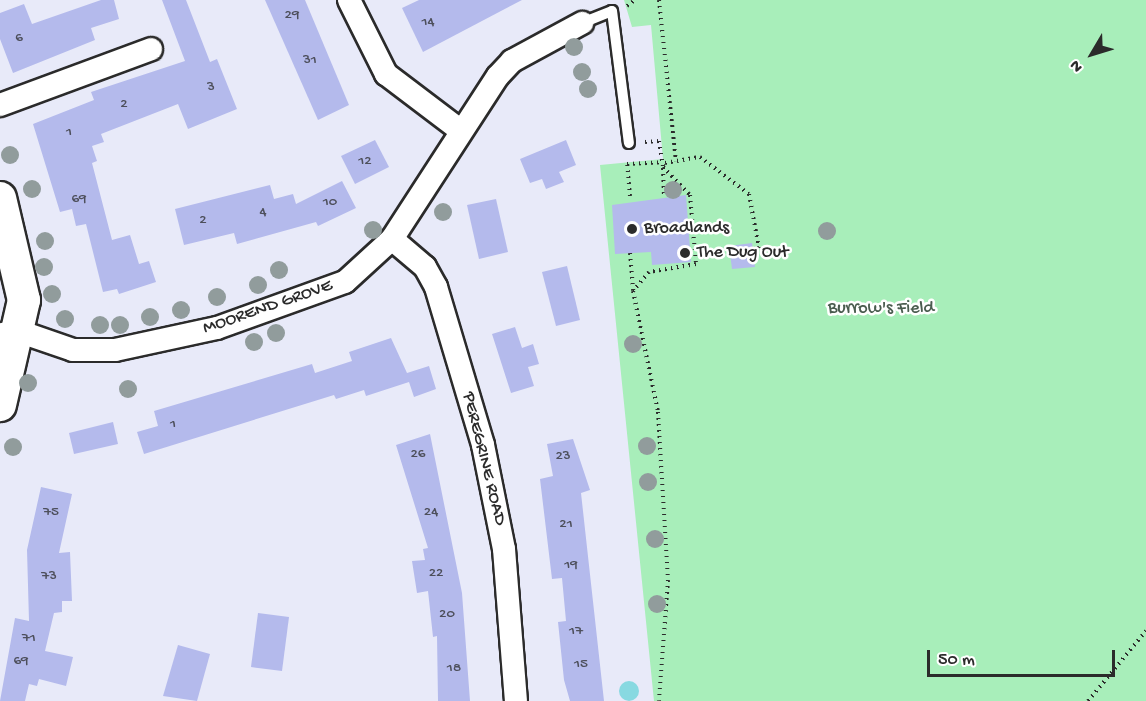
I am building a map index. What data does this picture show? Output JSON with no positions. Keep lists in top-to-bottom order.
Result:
{
  "streets": {
    "street": ["MOOREND GROVE", "PEREGRINE ROAD"]
  },
  "crossings": [
    ["MOOREND GROVE", "PEREGRINE ROAD"]
  ],
  "parks": ["Burrow's Field"],
  "places": ["Broadlands", "The Dug Out"],
  "house_numbers": [
    "29",
    "14",
    "6",
    "31",
    "3",
    "2",
    "1",
    "12",
    "69",
    "10",
    "4",
    "2",
    "1",
    "26",
    "23",
    "75",
    "24",
    "21",
    "19",
    "22",
    "73",
    "20",
    "17",
    "71",
    "69",
    "15",
    "18"
  ],
  "scale_bar": "50 m",
  "north": "bottom left"
}
